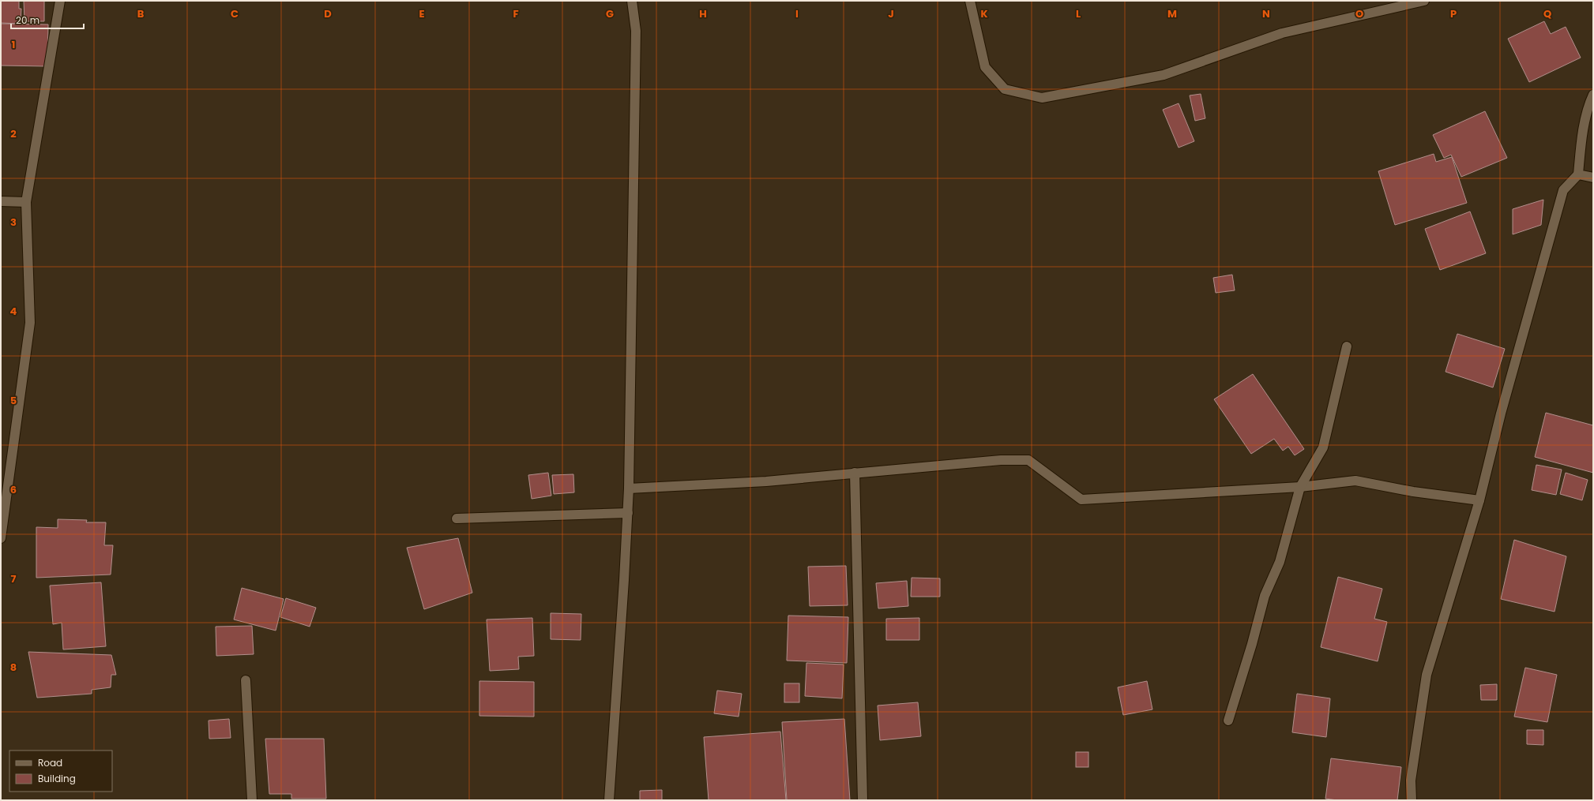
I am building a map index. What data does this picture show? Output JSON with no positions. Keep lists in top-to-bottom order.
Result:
{
  "legend": ["Road", "Building"],
  "scale_bar": "20 m",
  "grid": {
    "columns": [
      "B",
      "C",
      "D",
      "E",
      "F",
      "G",
      "H",
      "I",
      "J",
      "K",
      "L",
      "M",
      "N",
      "O",
      "P",
      "Q"
    ],
    "rows": [
      "1",
      "2",
      "3",
      "4",
      "5",
      "6",
      "7",
      "8"
    ]
  }
}
